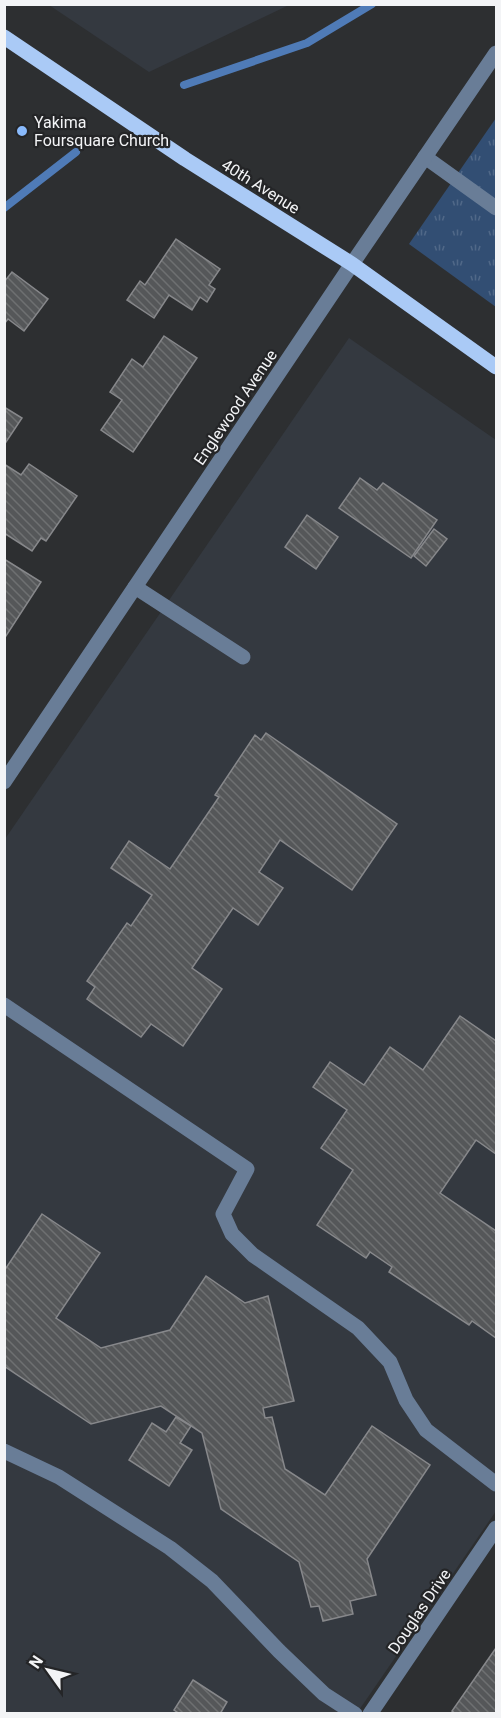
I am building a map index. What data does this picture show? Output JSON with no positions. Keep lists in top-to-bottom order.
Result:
{
  "streets": {
    "main road": ["40th Avenue"],
    "street": ["Englewood Avenue", "Douglas Drive"]
  },
  "crossings": [
    ["40th Avenue", "Englewood Avenue"]
  ],
  "places": ["Yakima Foursquare Church"],
  "north": "top left"
}
